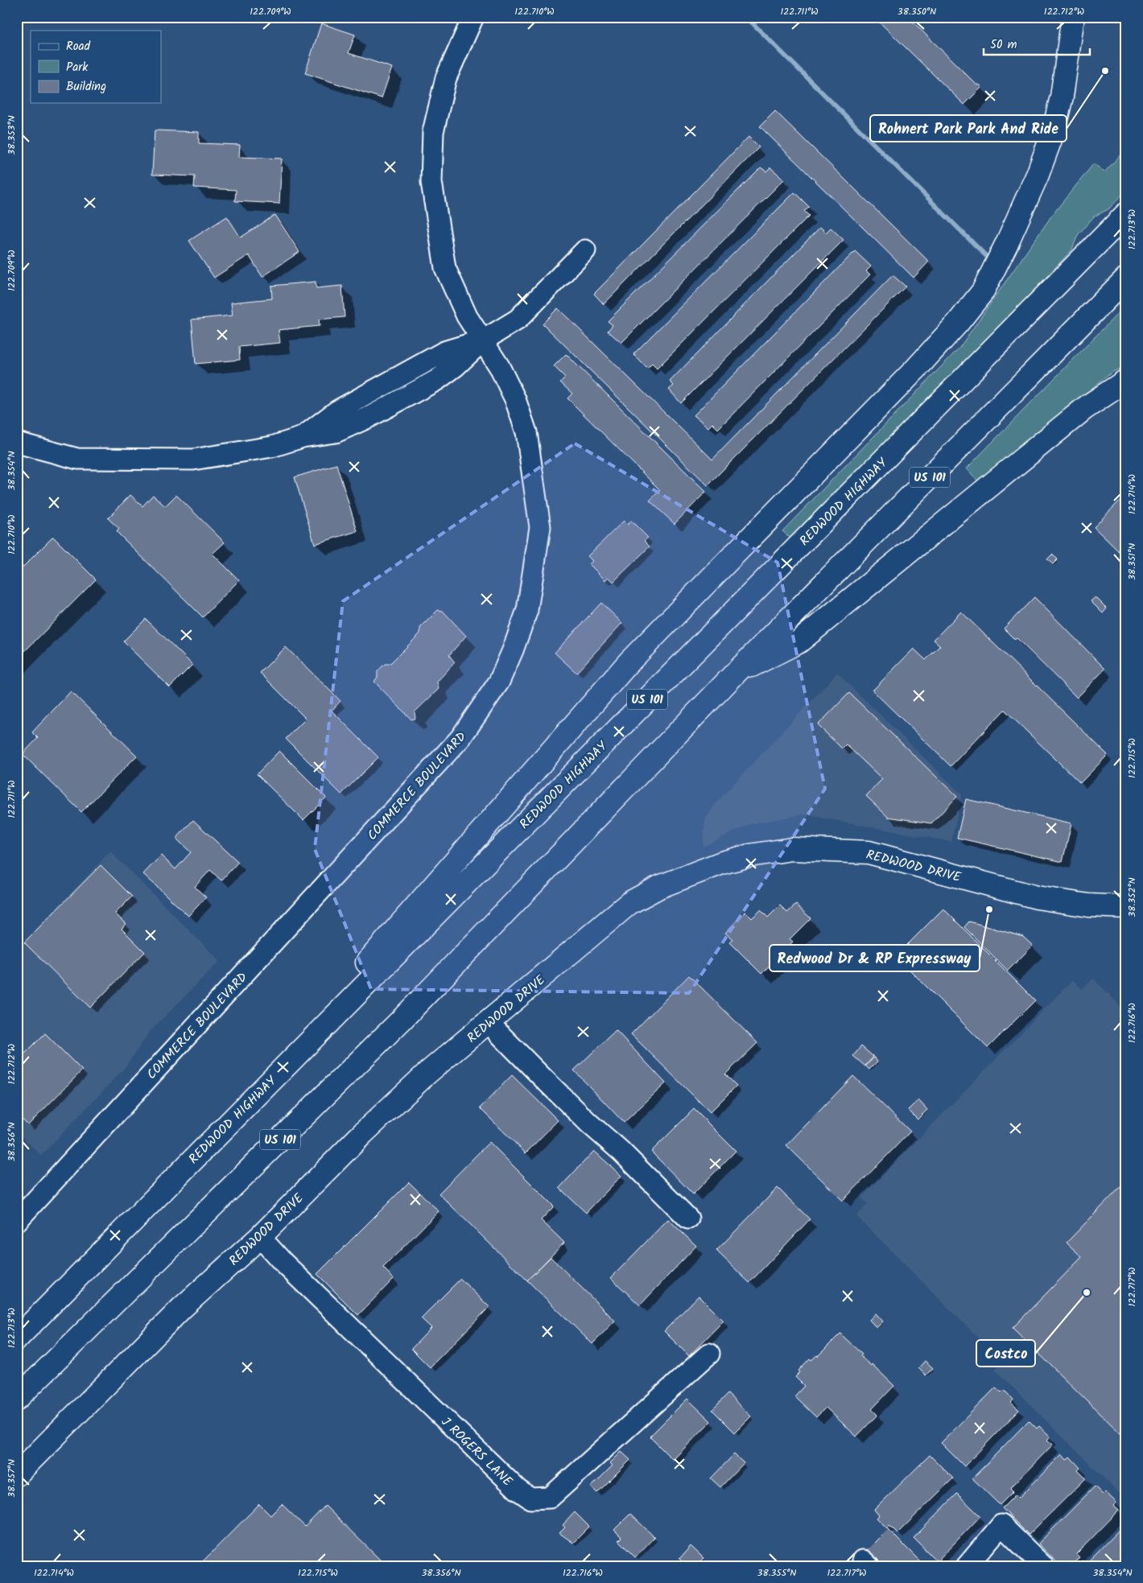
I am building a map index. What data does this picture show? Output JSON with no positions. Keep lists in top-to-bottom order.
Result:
{
  "streets": {
    "main road": ["US 101", "REDWOOD HIGHWAY", "REDWOOD DRIVE"],
    "street": ["COMMERCE BOULEVARD", "J ROGERS LANE"]
  },
  "crossings": [
    ["REDWOOD DRIVE", "J ROGERS LANE"]
  ],
  "places": ["Rohnert Park Park And Ride", "Redwood Dr & RP Expressway", "Costco"],
  "legend": ["Road", "Park", "Building"],
  "scale_bar": "50 m",
  "coordinates": [
    "122.709°W",
    "122.710°W",
    "122.711°W",
    "38.350°N",
    "122.712°W",
    "38.353°N",
    "122.713°W",
    "38.354°N",
    "122.714°W",
    "38.351°N",
    "122.715°W",
    "38.352°N",
    "122.716°W",
    "38.356°N",
    "122.717°W",
    "38.357°N",
    "38.355°N"
  ]
}
